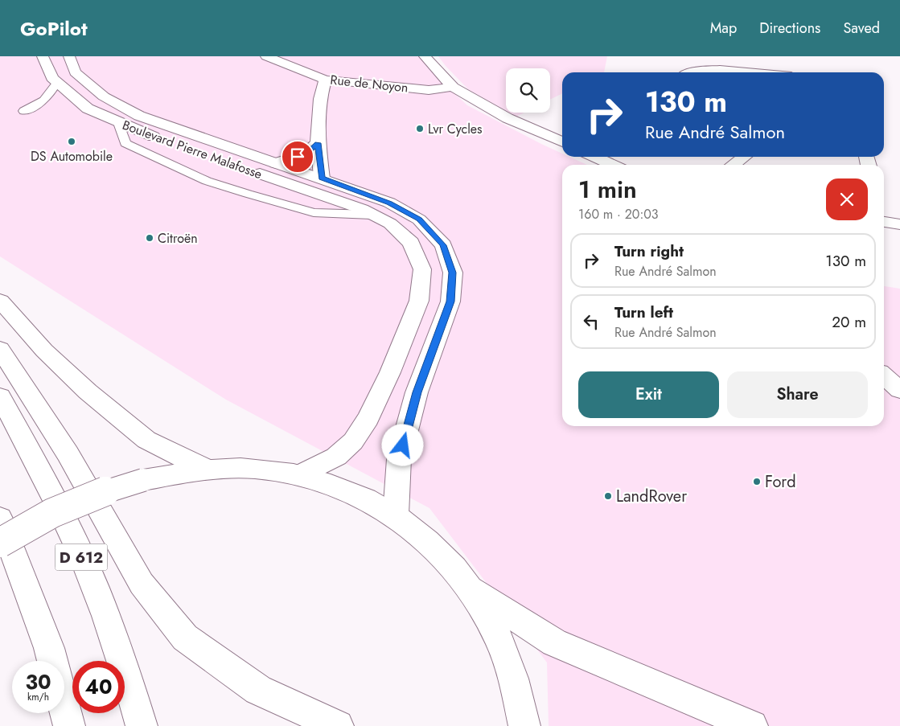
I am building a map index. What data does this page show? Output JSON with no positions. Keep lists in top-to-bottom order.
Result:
{
  "streets": {
    "main road": ["Rue de Noyon", "Boulevard Pierre Malafosse", "D 612"]
  },
  "places": [
    "Lvr Cycles",
    "DS Automobile",
    "Citroën",
    "Ford",
    "LandRover"
  ],
  "page": {
    "header": "GoPilot",
    "nav": ["Map", "Directions", "Saved"],
    "turn": ["130 m", "Rue André Salmon"],
    "heading": ["1 min", "160 m · 20:03"],
    "list": [
      {
        "name": "Turn right",
        "note": "Rue André Salmon",
        "value": "130 m"
      },
      {
        "name": "Turn left",
        "note": "Rue André Salmon",
        "value": "20 m"
      }
    ],
    "buttons": ["Exit", "Share"],
    "speed": "30 km/h",
    "limit": "40"
  }
}
